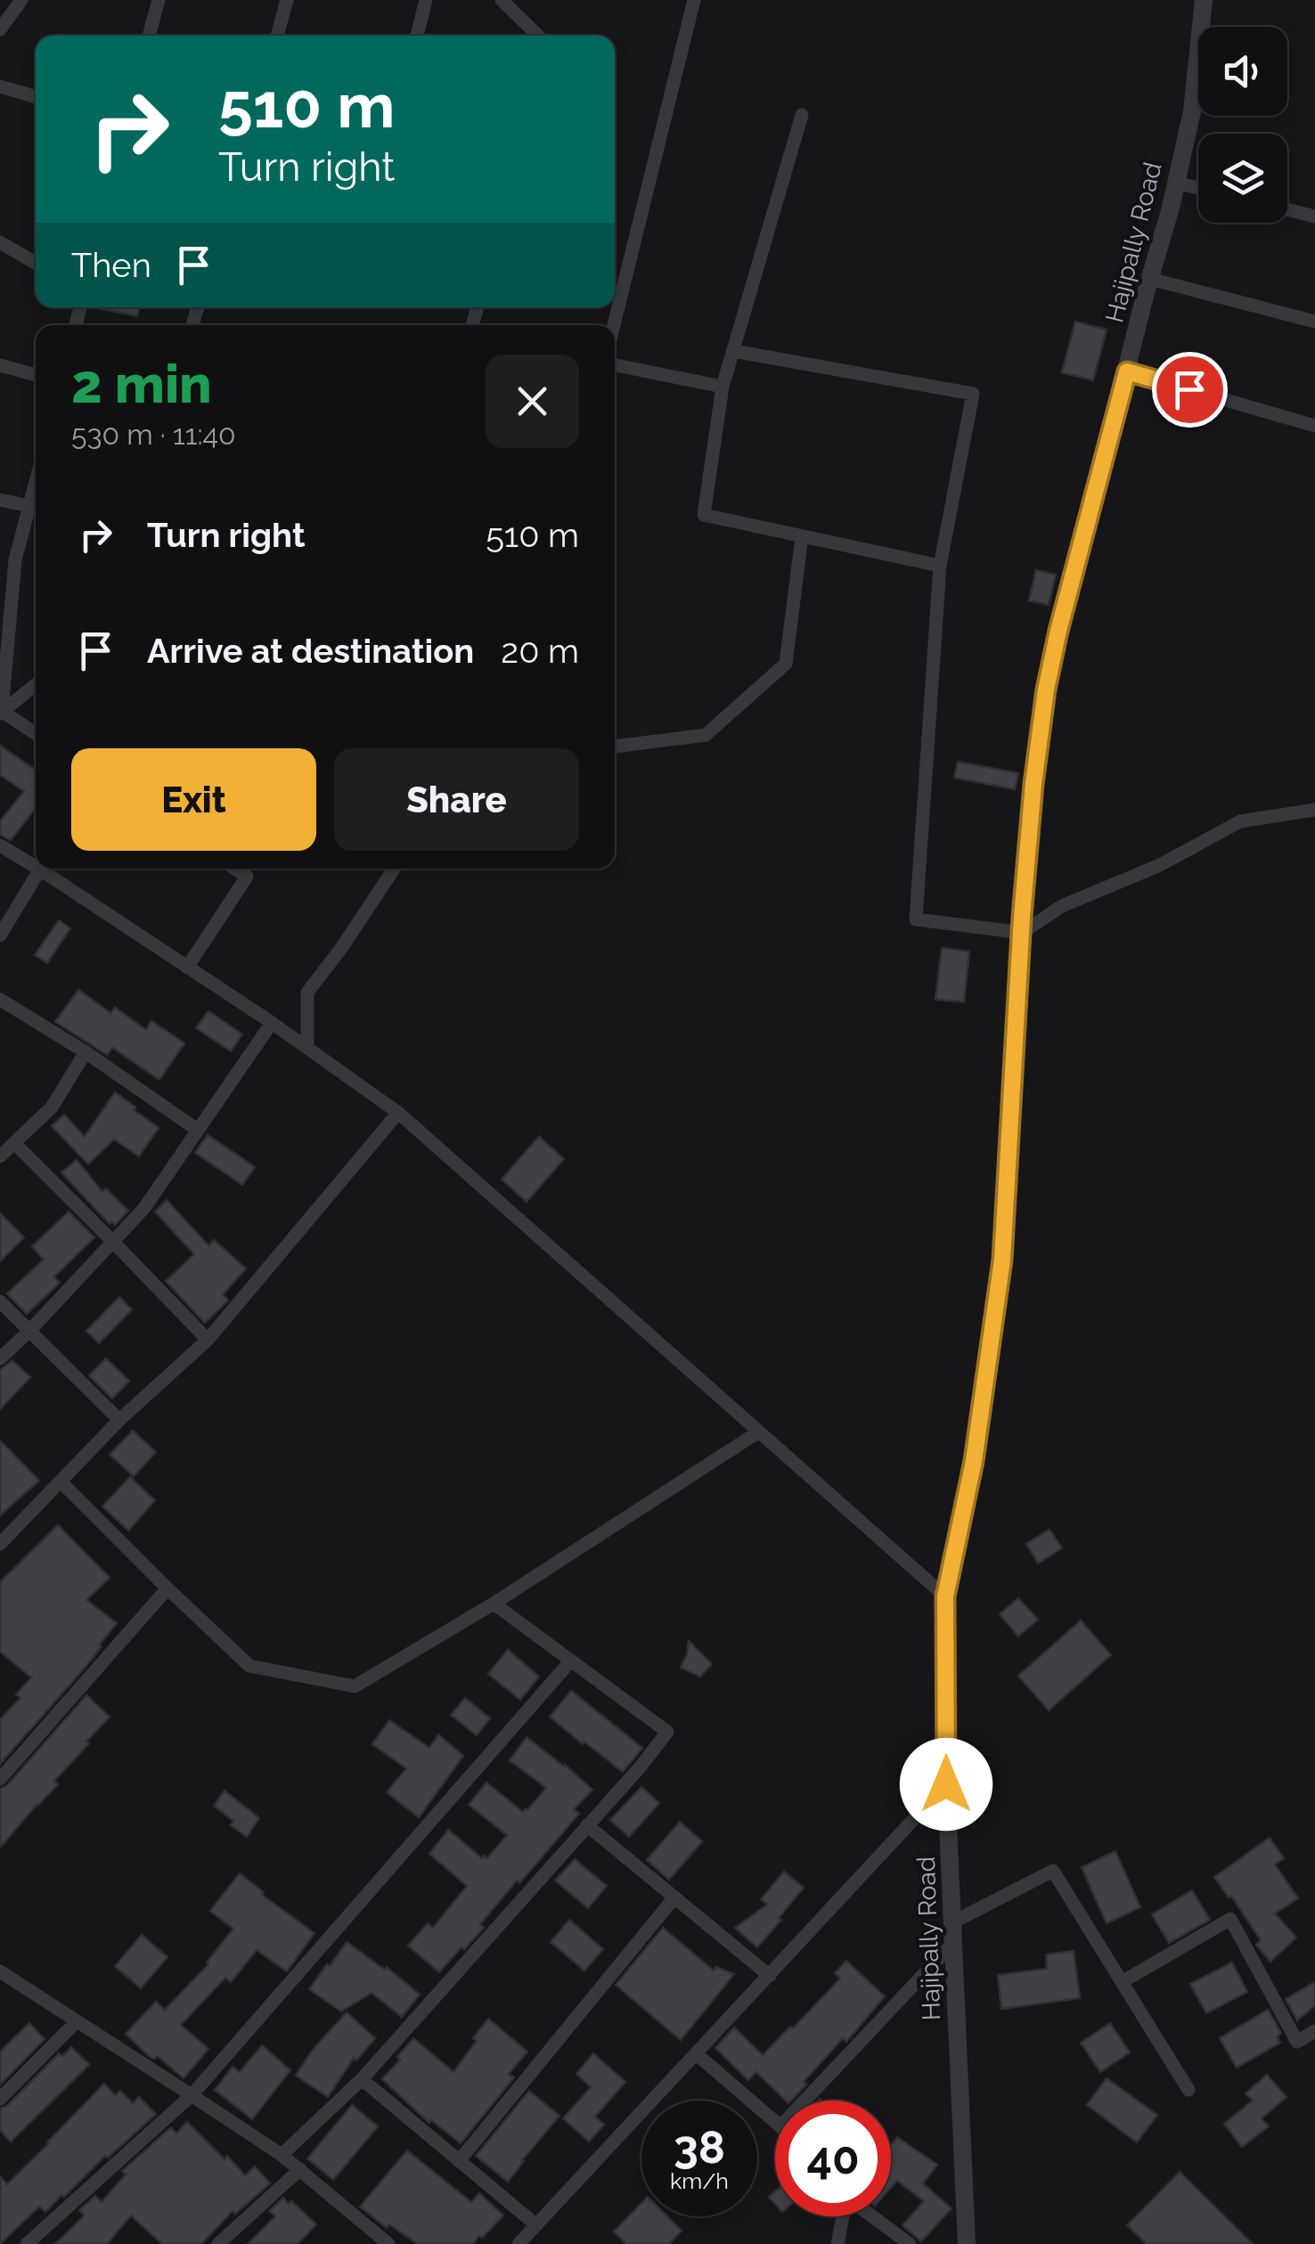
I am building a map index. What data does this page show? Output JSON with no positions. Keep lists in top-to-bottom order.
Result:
{
  "streets": {
    "street": ["Hajipally Road"]
  },
  "page": {
    "turn": ["510 m", "Turn right"],
    "then": "Then",
    "heading": ["2 min", "530 m · 11:40"],
    "list": [
      {
        "name": "Turn right",
        "value": "510 m"
      },
      {
        "name": "Arrive at destination",
        "value": "20 m"
      }
    ],
    "buttons": ["Exit", "Share"],
    "speed": "38 km/h",
    "limit": "40"
  }
}
